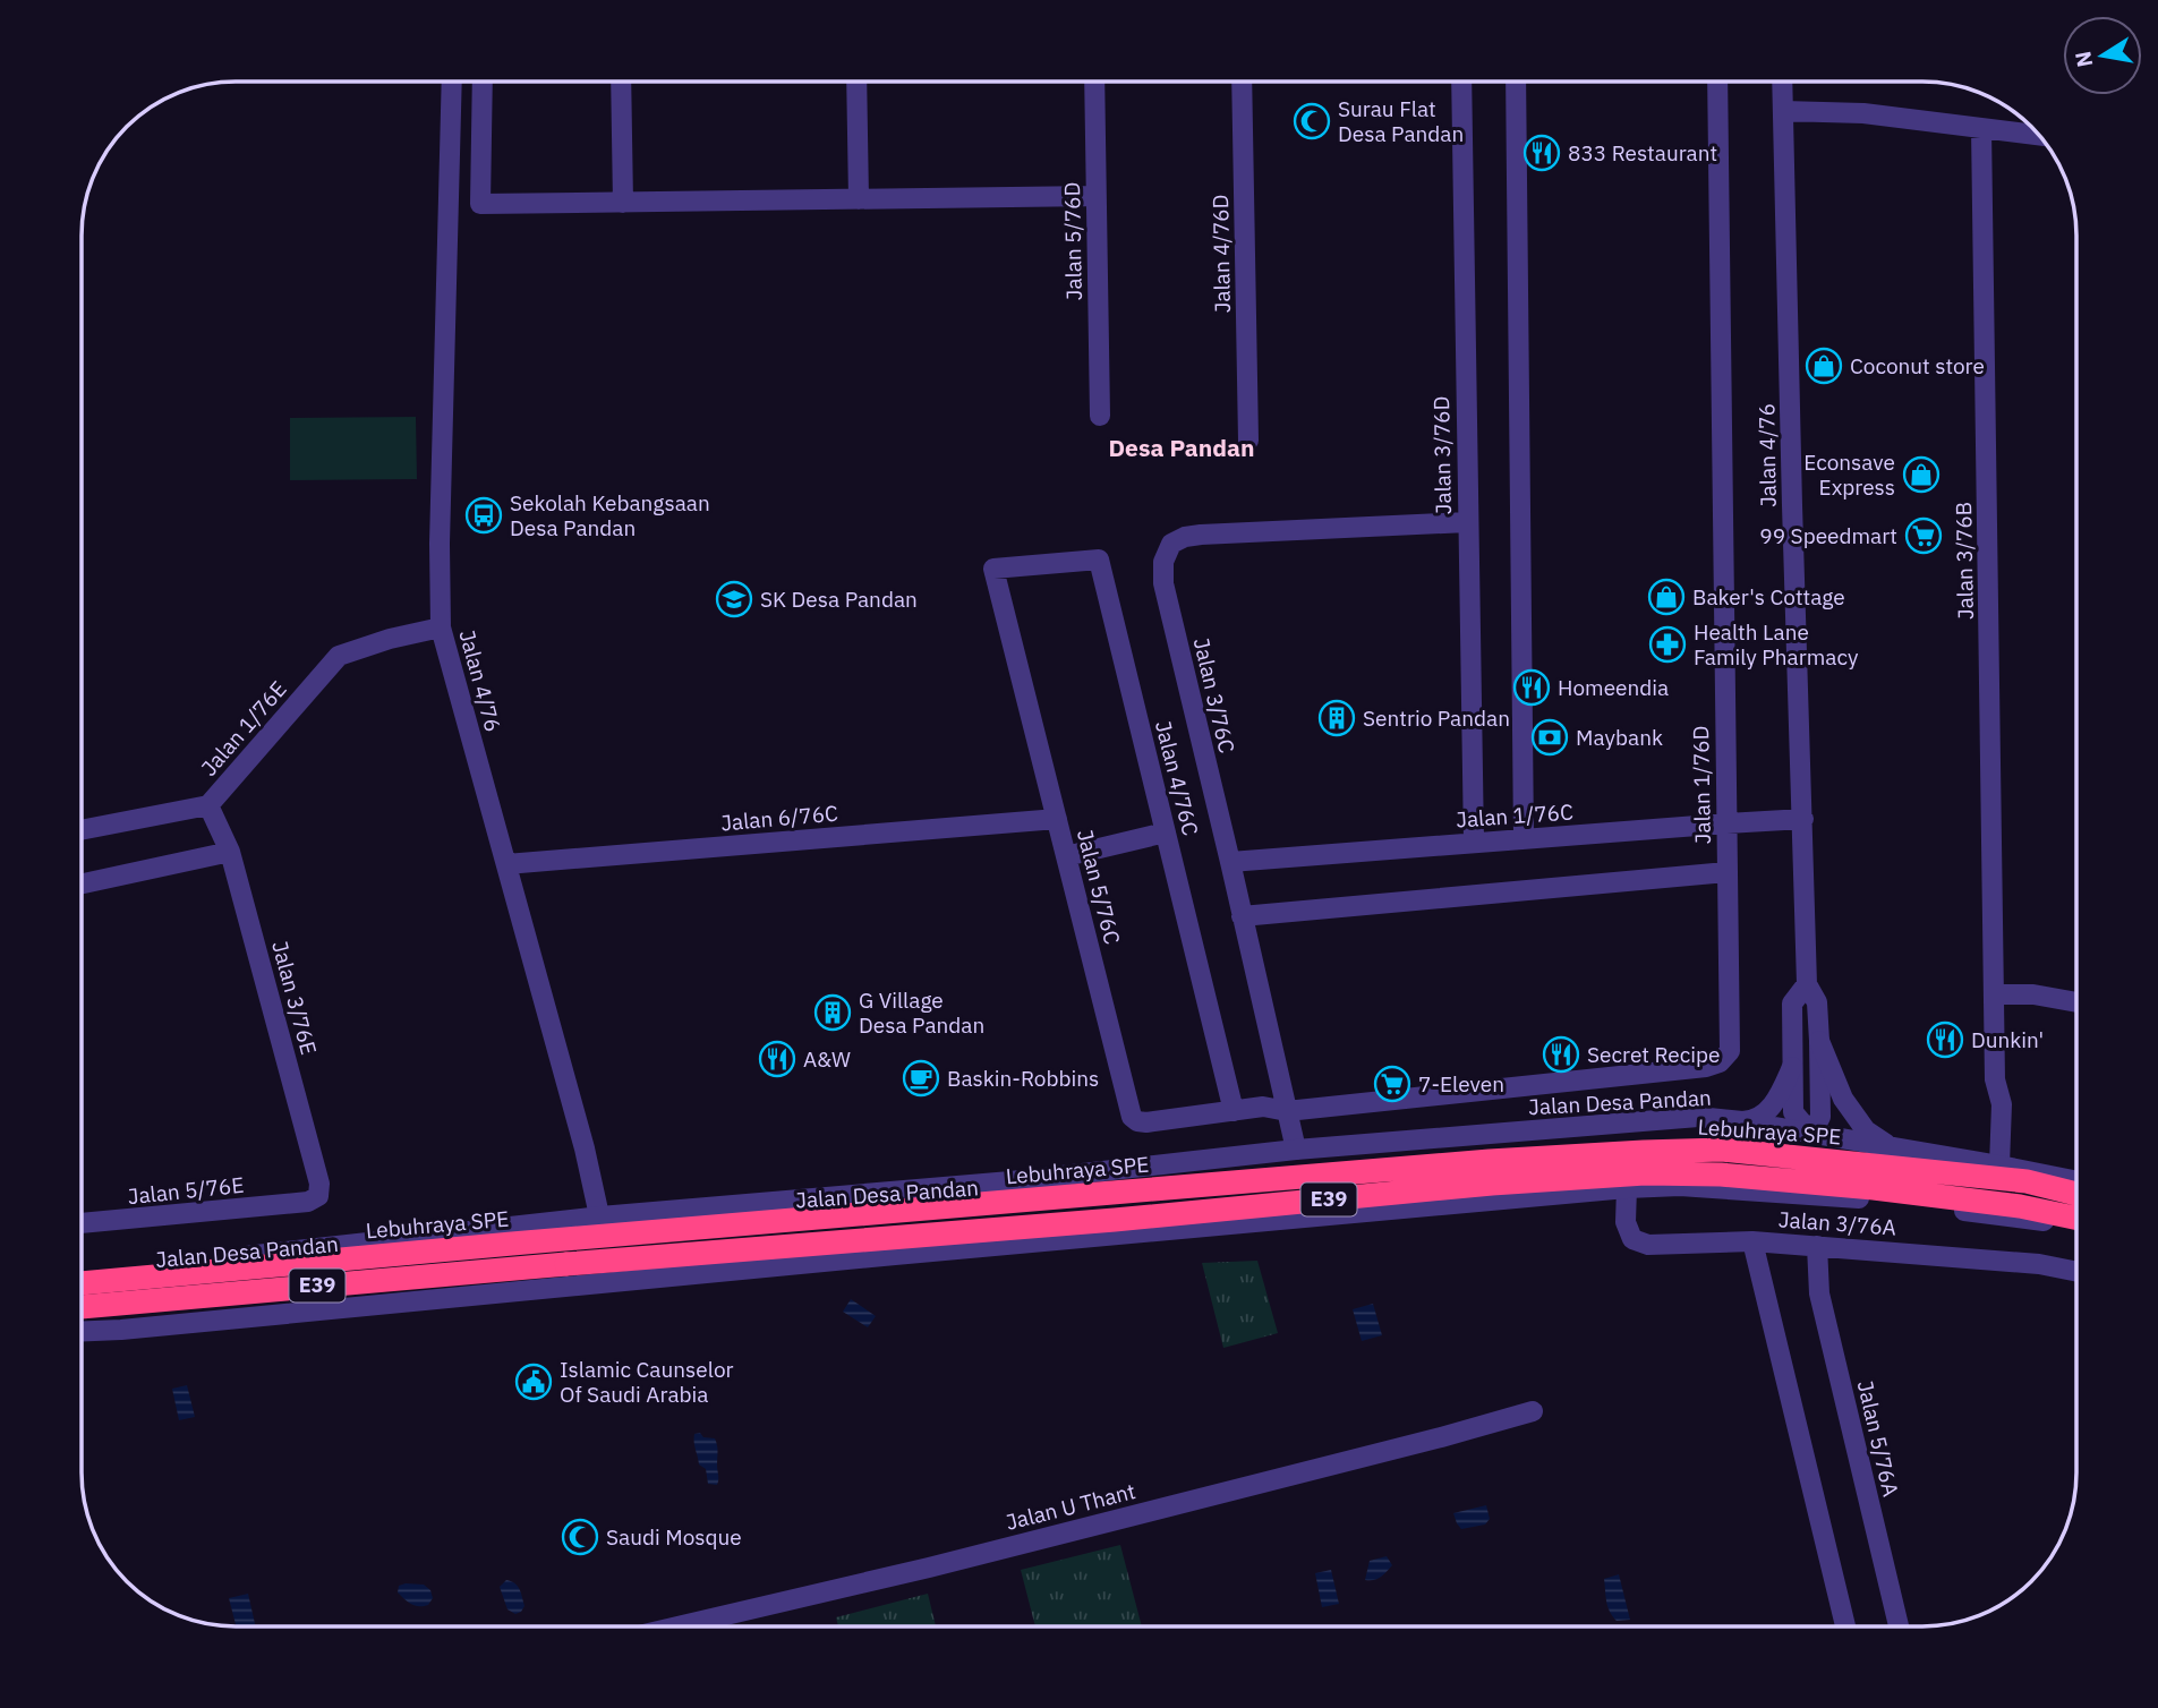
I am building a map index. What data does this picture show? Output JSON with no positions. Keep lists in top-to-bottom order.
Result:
{
  "streets": {
    "highway": ["Lebuhraya SPE", "E39"],
    "street": [
      "Jalan 5/76D",
      "Jalan 4/76D",
      "Jalan 3/76D",
      "Jalan 4/76",
      "Jalan 3/76B",
      "Jalan 3/76C",
      "Jalan 1/76E",
      "Jalan 4/76C",
      "Jalan 1/76D",
      "Jalan 1/76C",
      "Jalan 6/76C",
      "Jalan 5/76C",
      "Jalan 3/76E",
      "Jalan Desa Pandan",
      "Jalan 5/76E",
      "Jalan 3/76A",
      "Jalan 5/76A",
      "Jalan U Thant"
    ]
  },
  "crossings": [
    ["Jalan 3/76D", "Jalan 3/76C"],
    ["Jalan 3/76D", "Jalan 1/76C"],
    ["Jalan 4/76", "Jalan 1/76E"],
    ["Jalan 4/76", "Jalan 1/76C"],
    ["Jalan 4/76", "Jalan 6/76C"],
    ["Jalan 4/76", "Jalan Desa Pandan"],
    ["Jalan 3/76C", "Jalan 1/76D"],
    ["Jalan 3/76C", "Jalan 1/76C"],
    ["Jalan 3/76C", "Jalan Desa Pandan"],
    ["Jalan 1/76E", "Jalan 3/76E"],
    ["Jalan 4/76C", "Jalan 5/76C"],
    ["Jalan 1/76D", "Jalan 1/76C"],
    ["Jalan 6/76C", "Jalan 5/76C"],
    ["Jalan 3/76E", "Jalan 5/76E"],
    ["Jalan 3/76A", "Jalan 5/76A"]
  ],
  "districts": ["Desa Pandan"],
  "places": {
    "mosque": ["Surau Flat Desa Pandan", "Saudi Mosque"],
    "restaurant": [
      "833 Restaurant",
      "Homeendia",
      "Dunkin'",
      "Secret Recipe",
      "A&W"
    ],
    "shop": ["Coconut store", "Econsave Express", "Baker's Cottage"],
    "bus stop": ["Sekolah Kebangsaan Desa Pandan"],
    "supermarket": ["99 Speedmart", "7-Eleven"],
    "school or university": ["SK Desa Pandan"],
    "pharmacy": ["Health Lane Family Pharmacy"],
    "building": ["Sentrio Pandan", "G Village Desa Pandan"],
    "bank": ["Maybank"],
    "cafe": ["Baskin-Robbins"],
    "public building": ["Islamic Caunselor Of Saudi Arabia"]
  },
  "north": "left"
}
